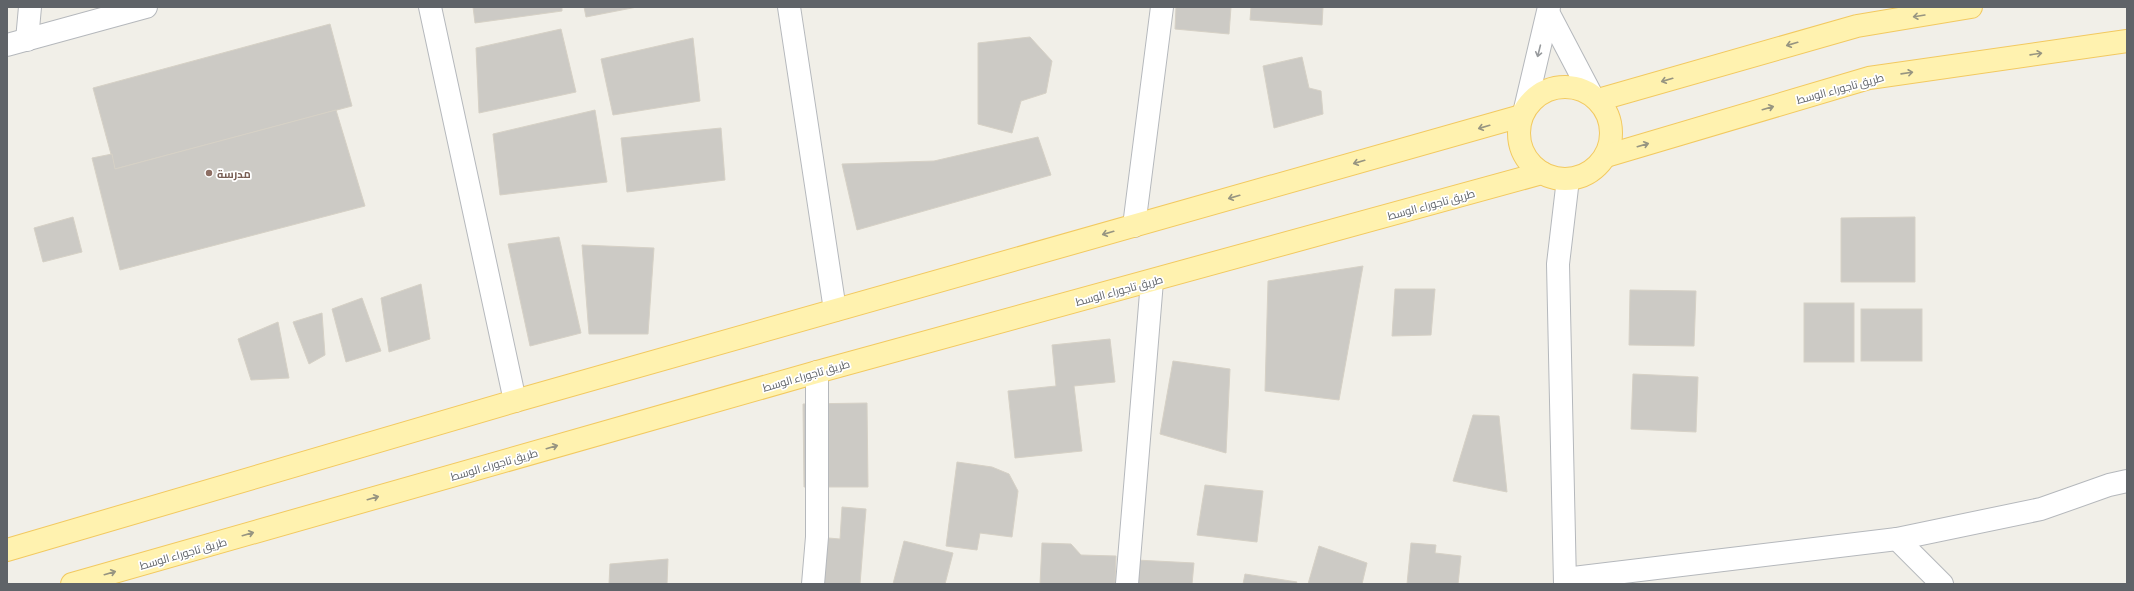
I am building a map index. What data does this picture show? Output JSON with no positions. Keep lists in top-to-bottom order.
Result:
{
  "streets": {
    "main road": ["طريق تاجوراء الوسط"]
  },
  "places": ["مدرسة"]
}
